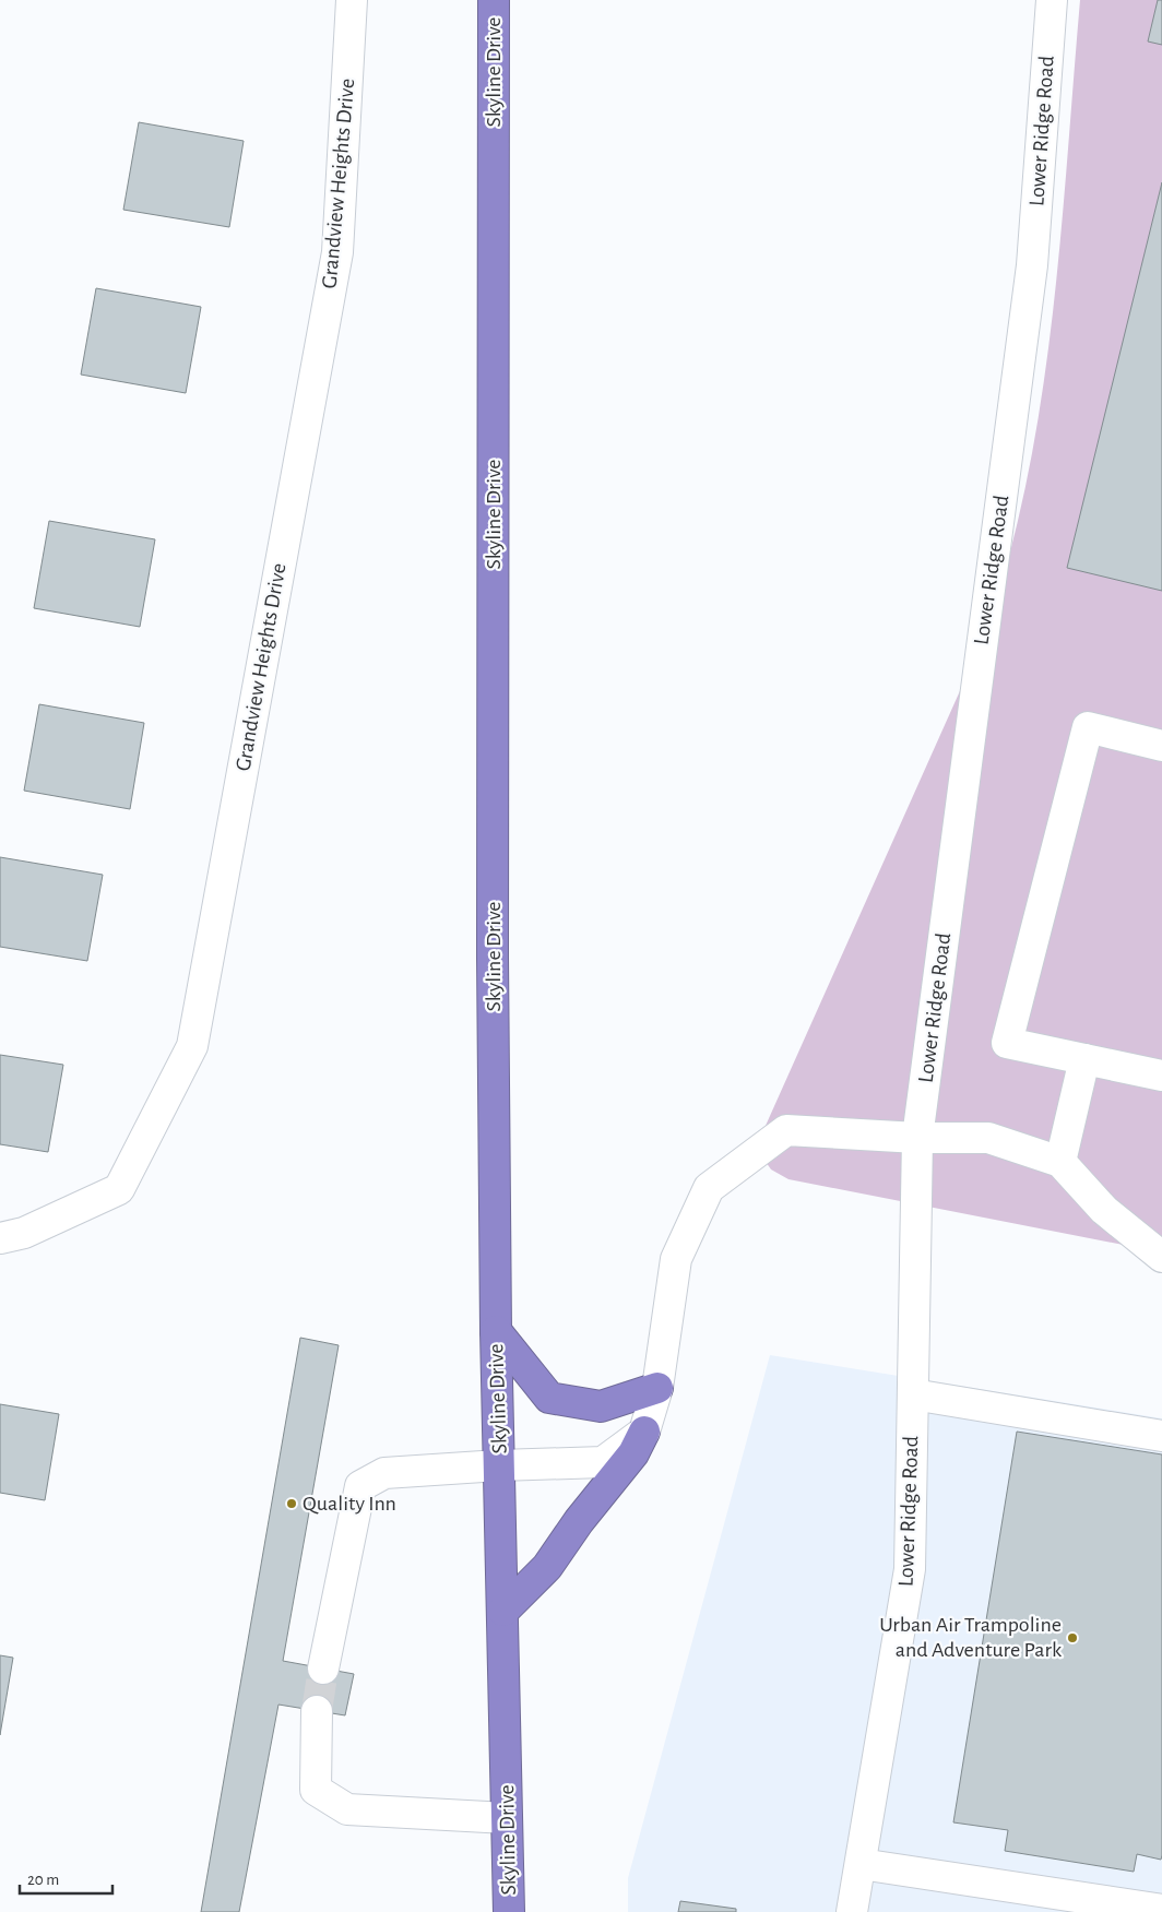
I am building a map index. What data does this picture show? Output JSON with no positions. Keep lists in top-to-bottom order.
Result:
{
  "streets": {
    "highway": ["Skyline Drive"],
    "street": ["Lower Ridge Road", "Grandview Heights Drive"]
  },
  "places": ["Quality Inn", "Urban Air Trampoline and Adventure Park"],
  "scale_bar": "20 m"
}
